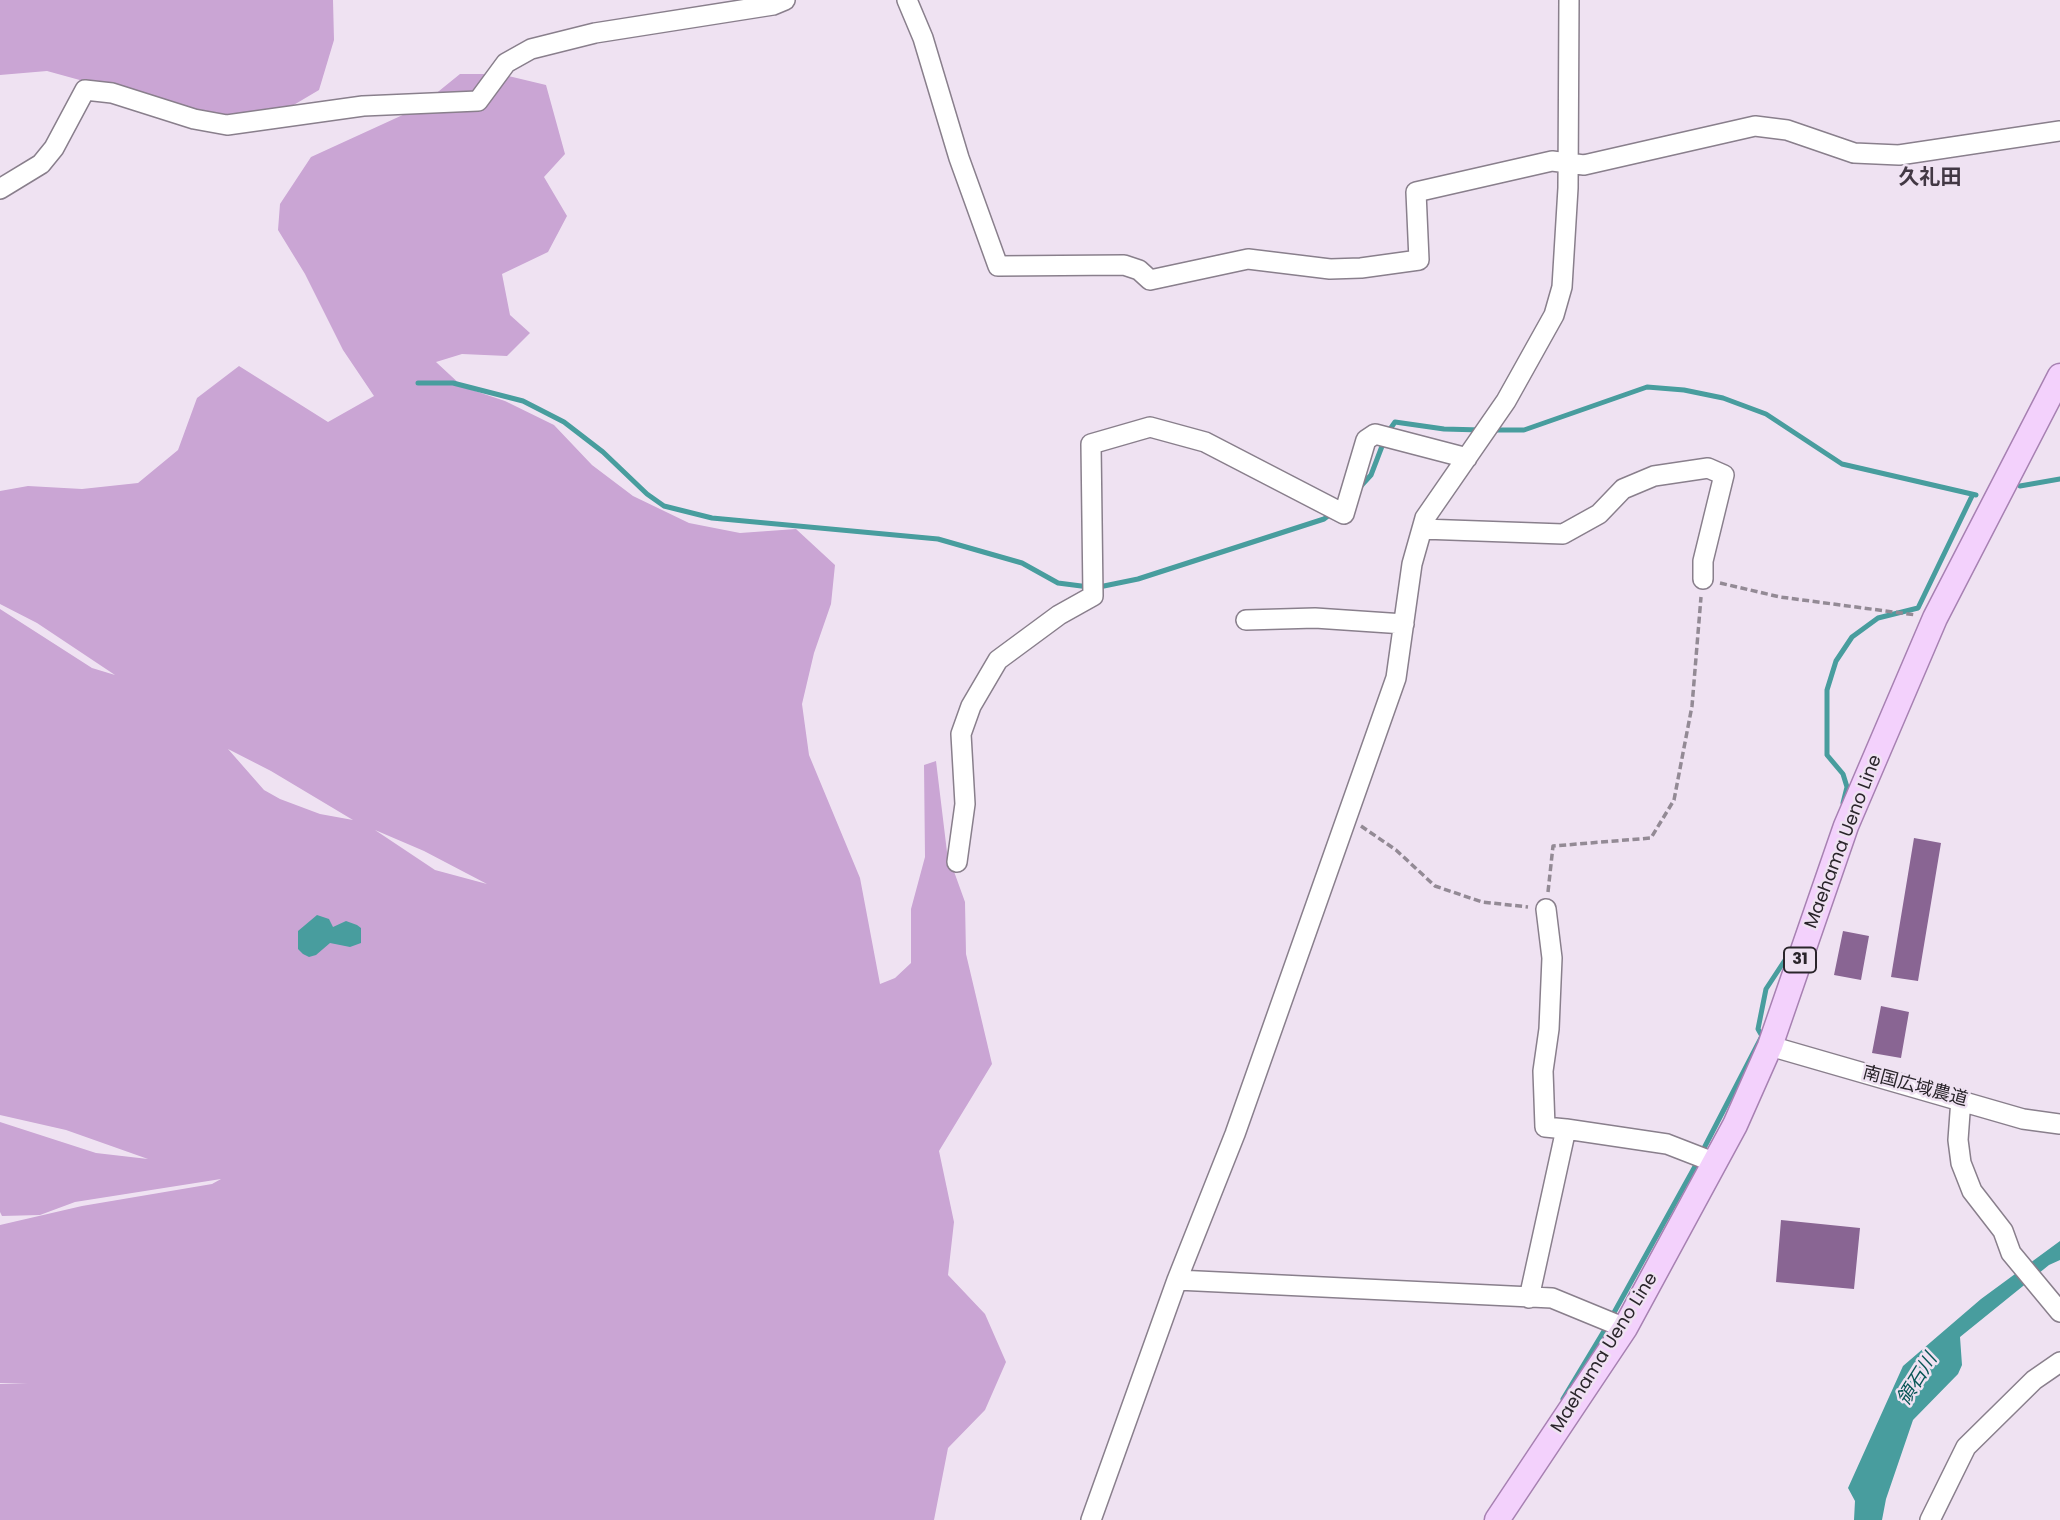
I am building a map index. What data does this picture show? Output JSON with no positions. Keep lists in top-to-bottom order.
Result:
{
  "streets": {
    "main road": ["Maehama Ueno Line", "31"],
    "street": ["南国広域農道"]
  },
  "crossings": [
    ["Maehama Ueno Line", "南国広域農道"]
  ],
  "districts": ["久礼田"],
  "water": ["領石川"]
}
